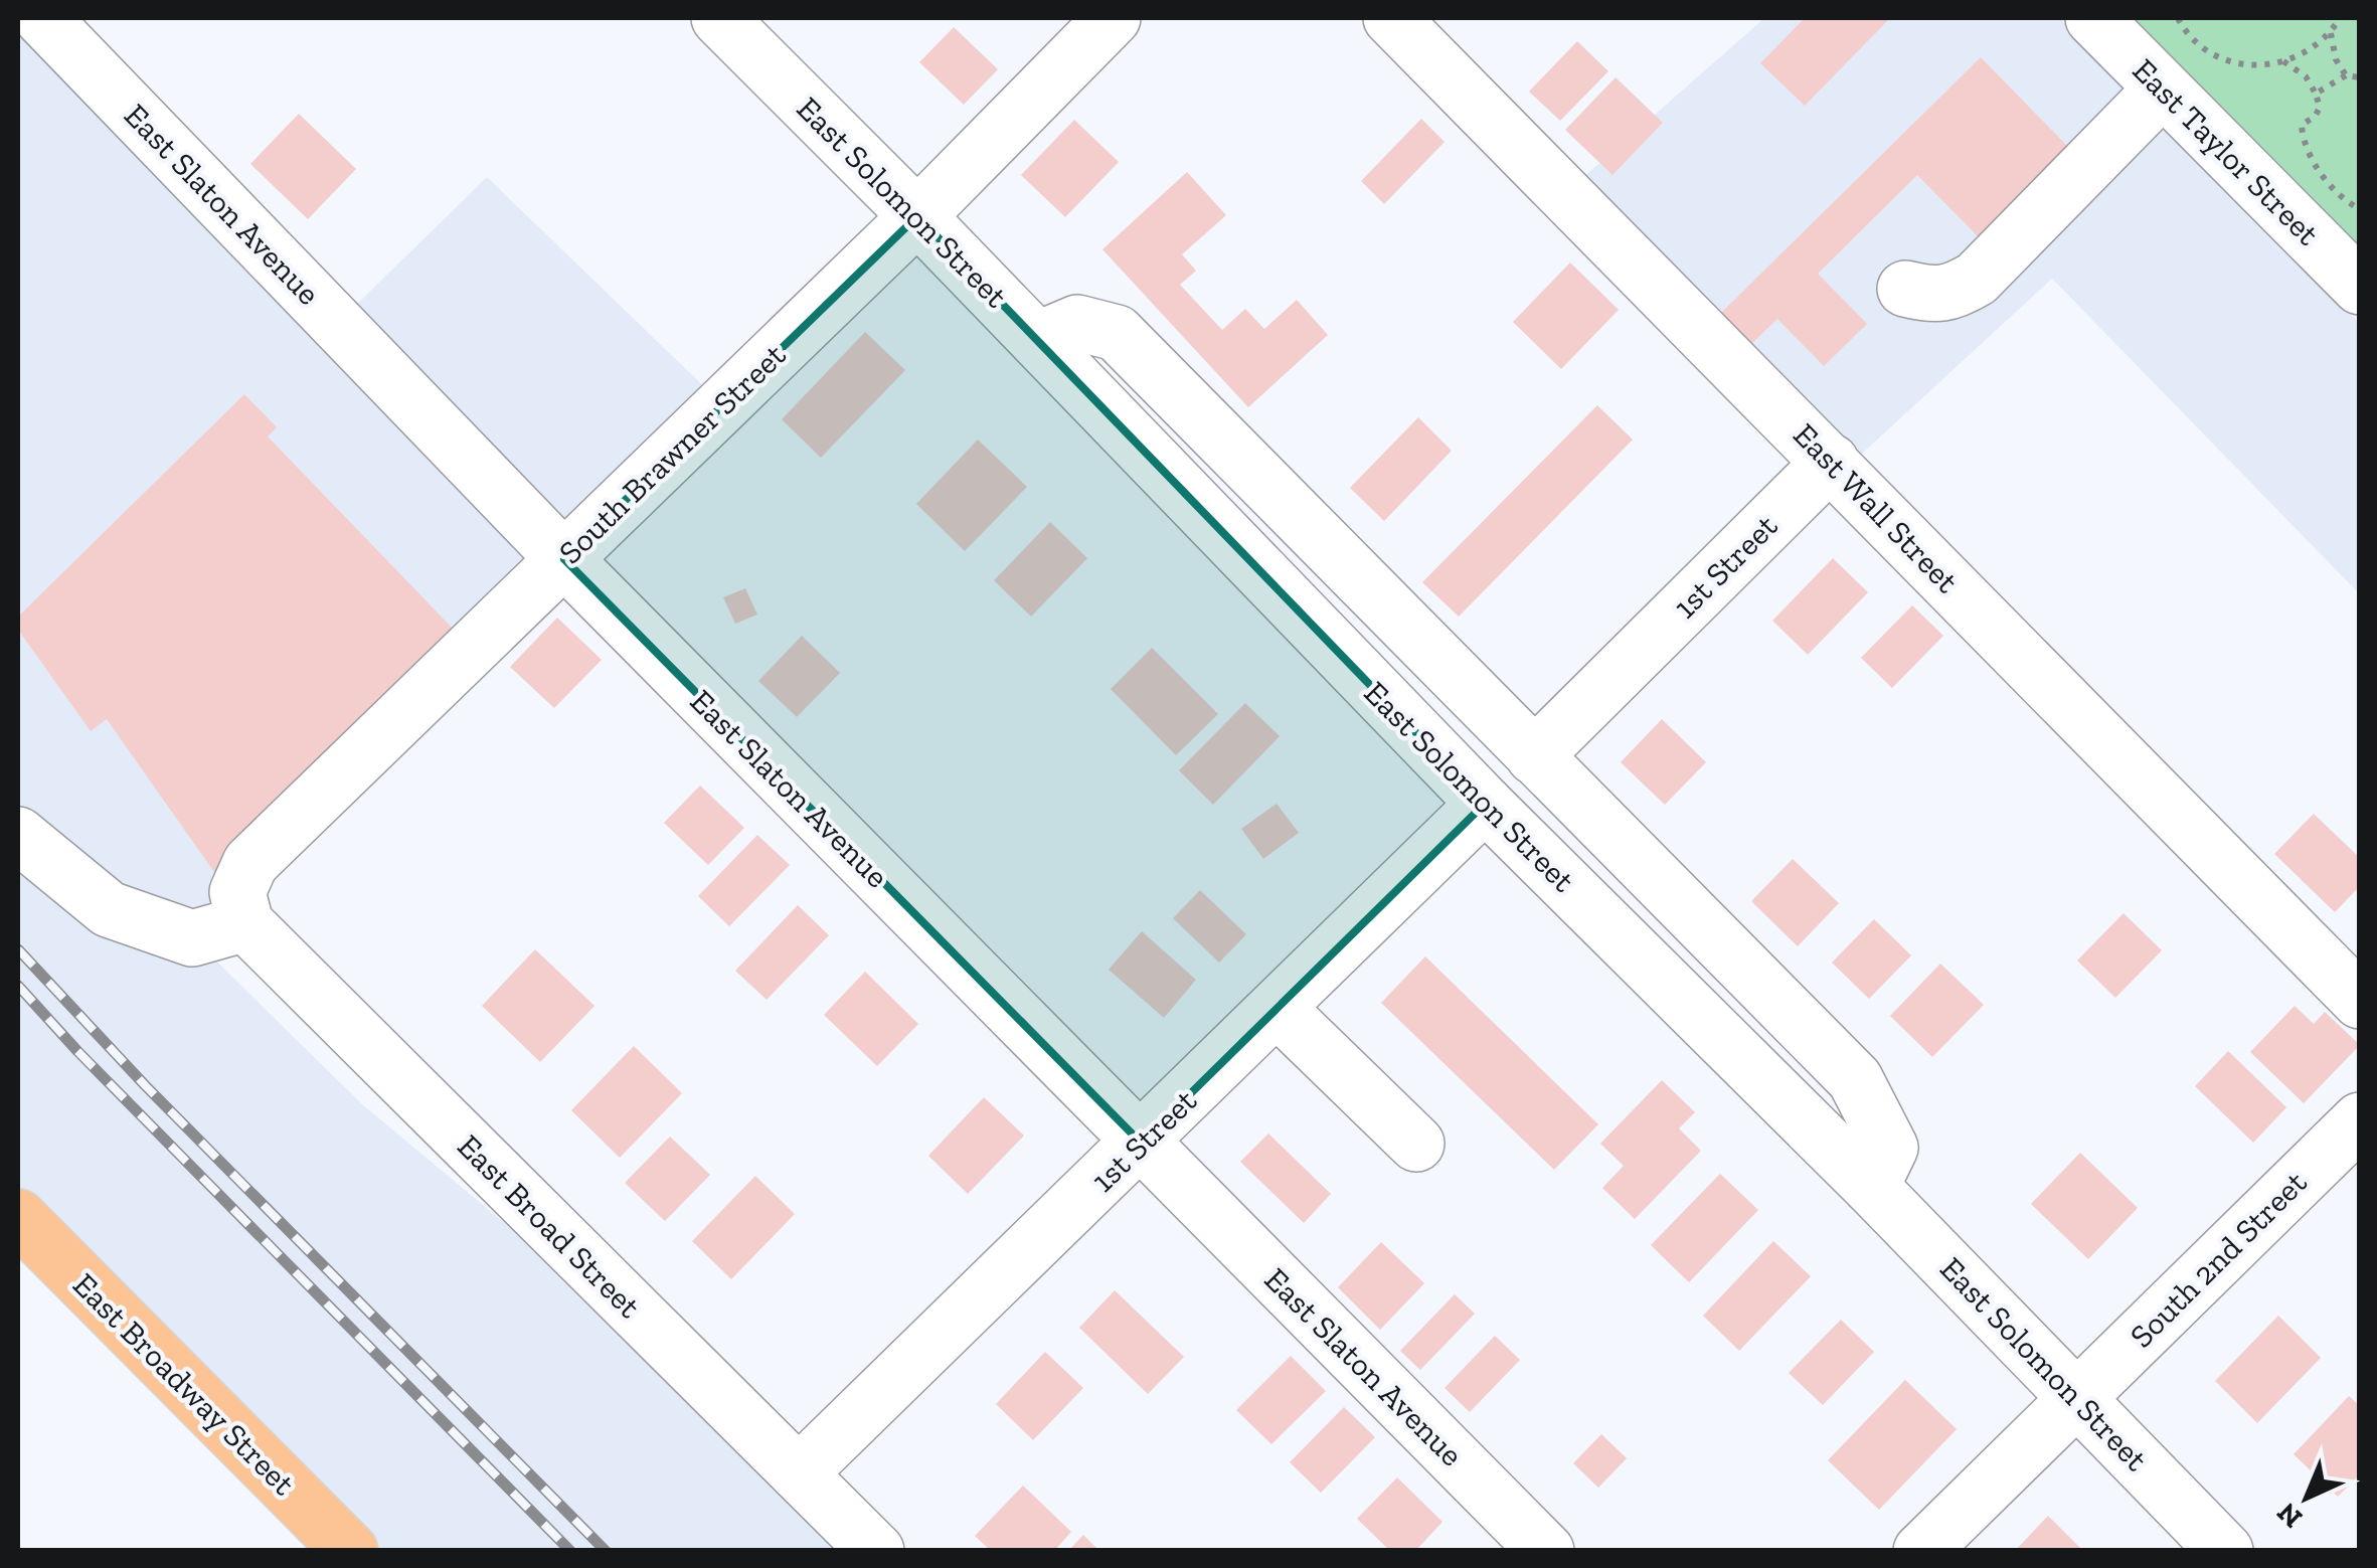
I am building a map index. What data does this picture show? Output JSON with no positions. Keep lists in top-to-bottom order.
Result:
{
  "streets": {
    "main road": ["East Broadway Street"],
    "street": [
      "East Taylor Street",
      "East Solomon Street",
      "East Slaton Avenue",
      "South Brawner Street",
      "East Wall Street",
      "1st Street",
      "East Broad Street",
      "South 2nd Street"
    ]
  },
  "crossings": [
    ["East Solomon Street", "South Brawner Street"],
    ["East Solomon Street", "1st Street"],
    ["East Solomon Street", "South 2nd Street"],
    ["East Slaton Avenue", "South Brawner Street"],
    ["East Slaton Avenue", "1st Street"],
    ["South Brawner Street", "East Broad Street"],
    ["East Wall Street", "1st Street"],
    ["1st Street", "East Broad Street"]
  ],
  "north": "bottom left"
}
